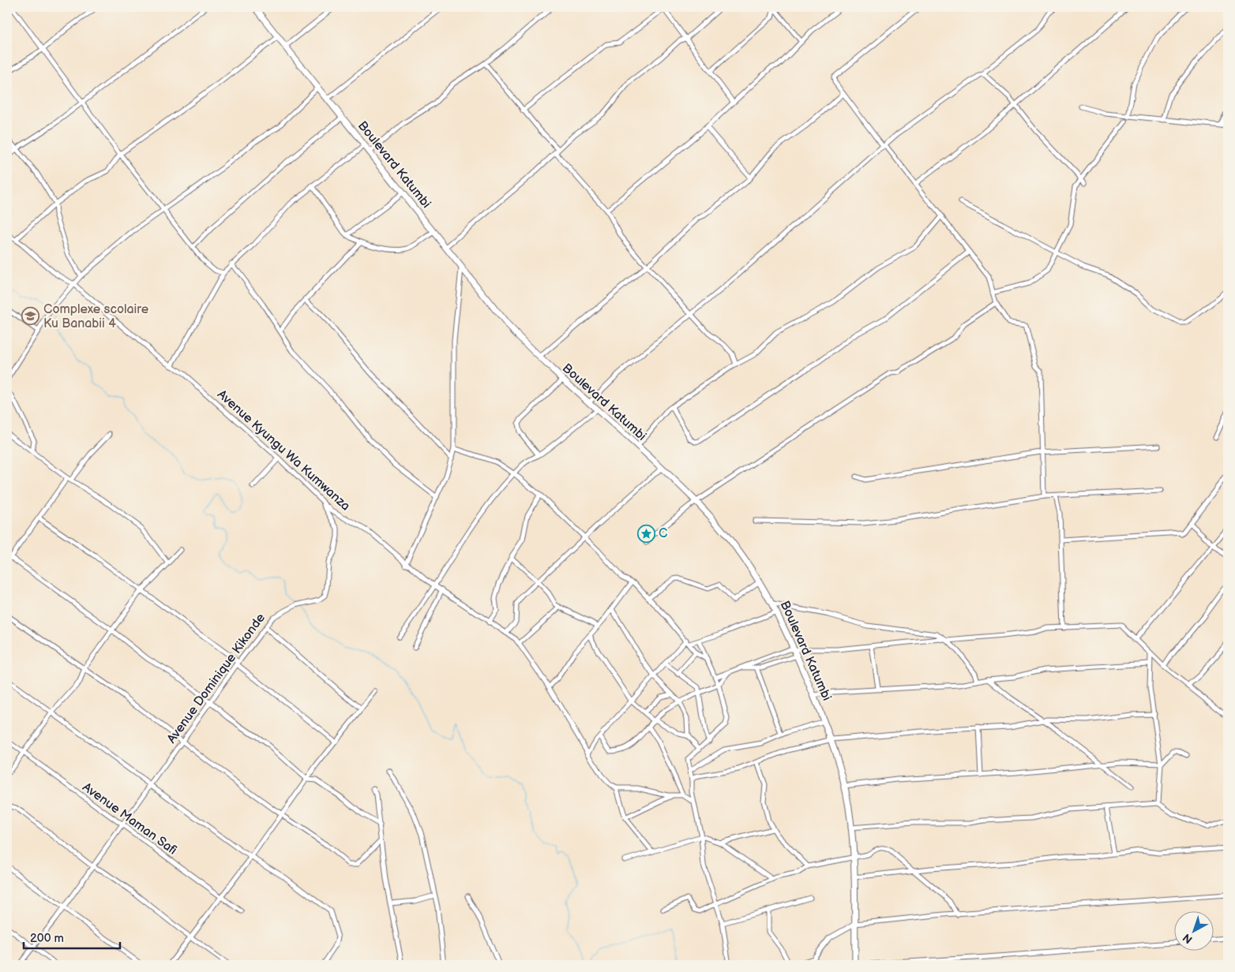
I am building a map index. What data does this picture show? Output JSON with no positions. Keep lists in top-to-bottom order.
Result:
{
  "streets": {
    "street": [
      "Boulevard Katumbi",
      "Avenue Kyungu Wa Kumwanza",
      "Avenue Dominique Kikonde",
      "Avenue Maman Safi"
    ]
  },
  "crossings": [
    ["Avenue Kyungu Wa Kumwanza", "Avenue Dominique Kikonde"],
    ["Avenue Dominique Kikonde", "Avenue Maman Safi"]
  ],
  "places": {
    "school or university": ["Complexe scolaire Ku Banabii 4"],
    "place": ["C"]
  },
  "scale_bar": "200 m",
  "north": "bottom left"
}
